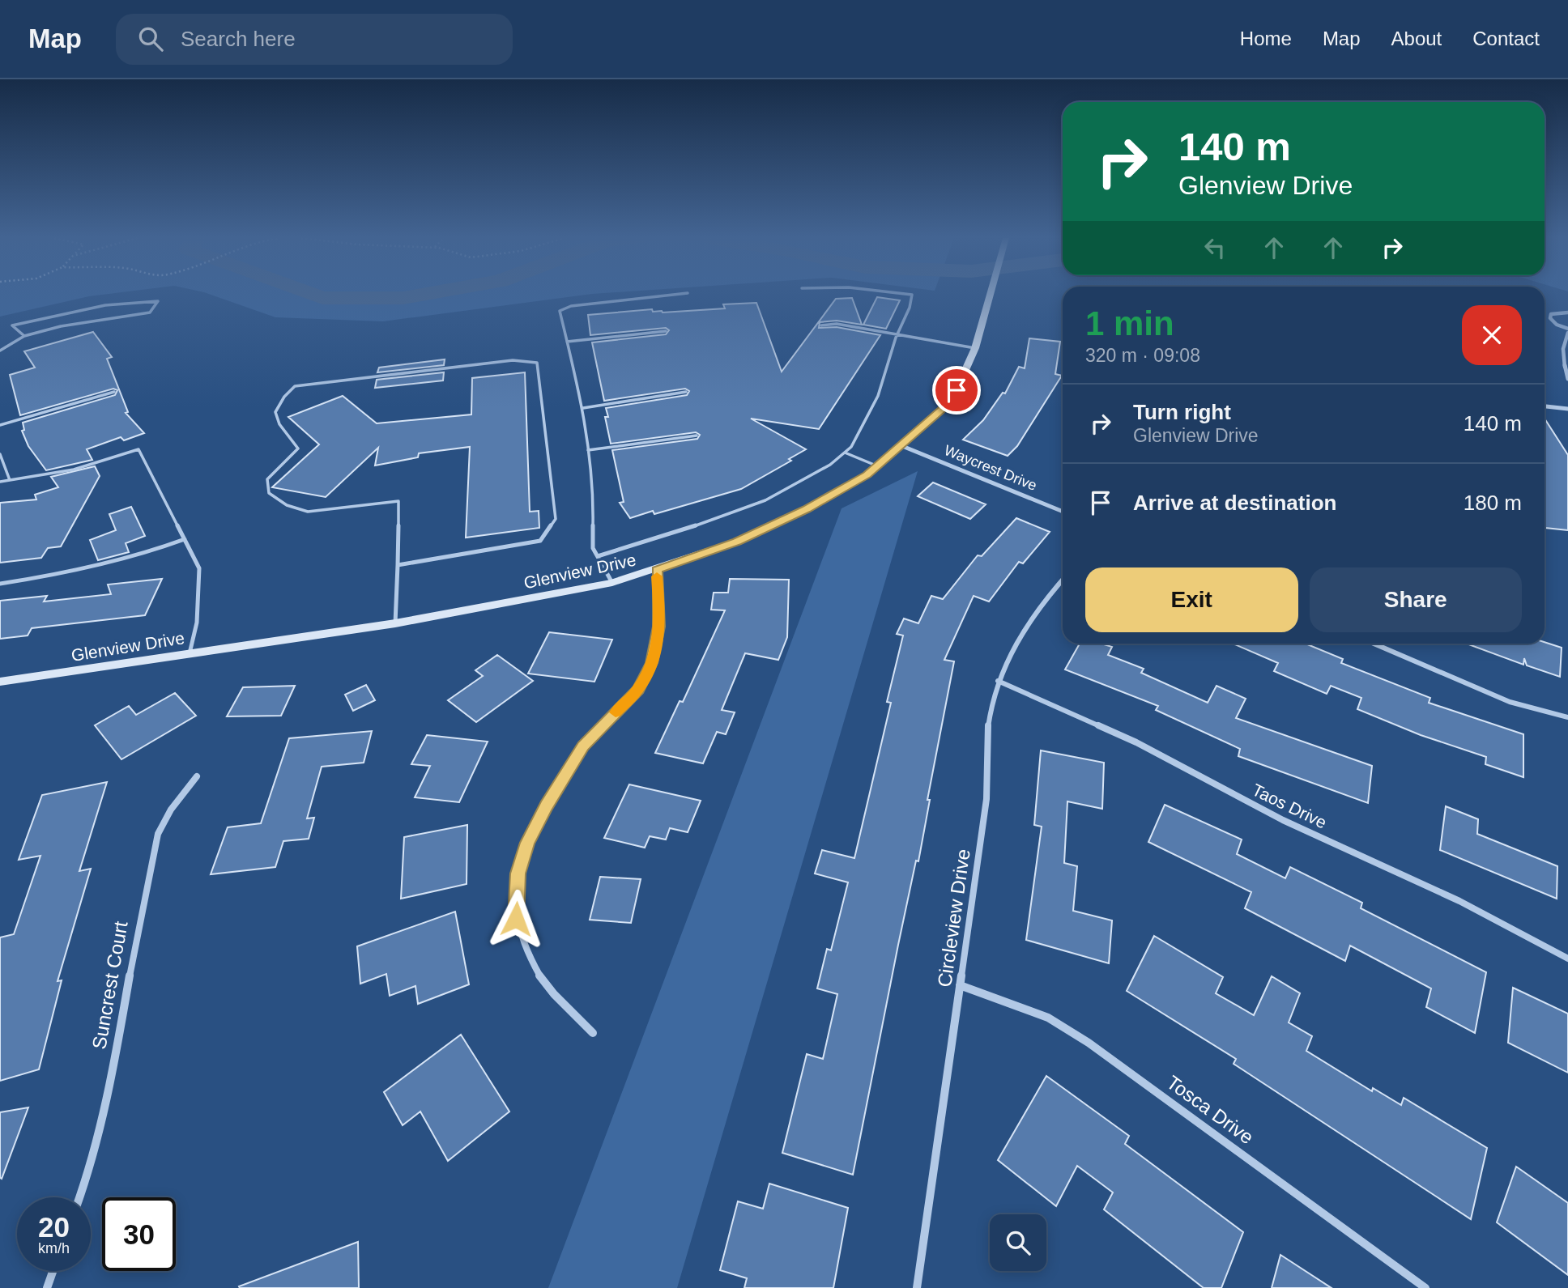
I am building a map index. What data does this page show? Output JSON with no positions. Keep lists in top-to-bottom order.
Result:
{
  "streets": {
    "main road": ["Glenview Drive"],
    "street": [
      "Waycrest Drive",
      "Taos Drive",
      "Circleview Drive",
      "Suncrest Court",
      "Tosca Drive"
    ]
  },
  "crossings": [
    ["Waycrest Drive", "Glenview Drive"],
    ["Taos Drive", "Circleview Drive"],
    ["Circleview Drive", "Tosca Drive"]
  ],
  "page": {
    "header": "Map",
    "search": "Search here",
    "nav": [
      "Home",
      "Map",
      "About",
      "Contact"
    ],
    "turn": ["140 m", "Glenview Drive"],
    "heading": ["1 min", "320 m · 09:08"],
    "list": [
      {
        "name": "Turn right",
        "note": "Glenview Drive",
        "value": "140 m"
      },
      {
        "name": "Arrive at destination",
        "value": "180 m"
      }
    ],
    "buttons": ["Exit", "Share"],
    "speed": "20 km/h",
    "limit": "30"
  }
}
